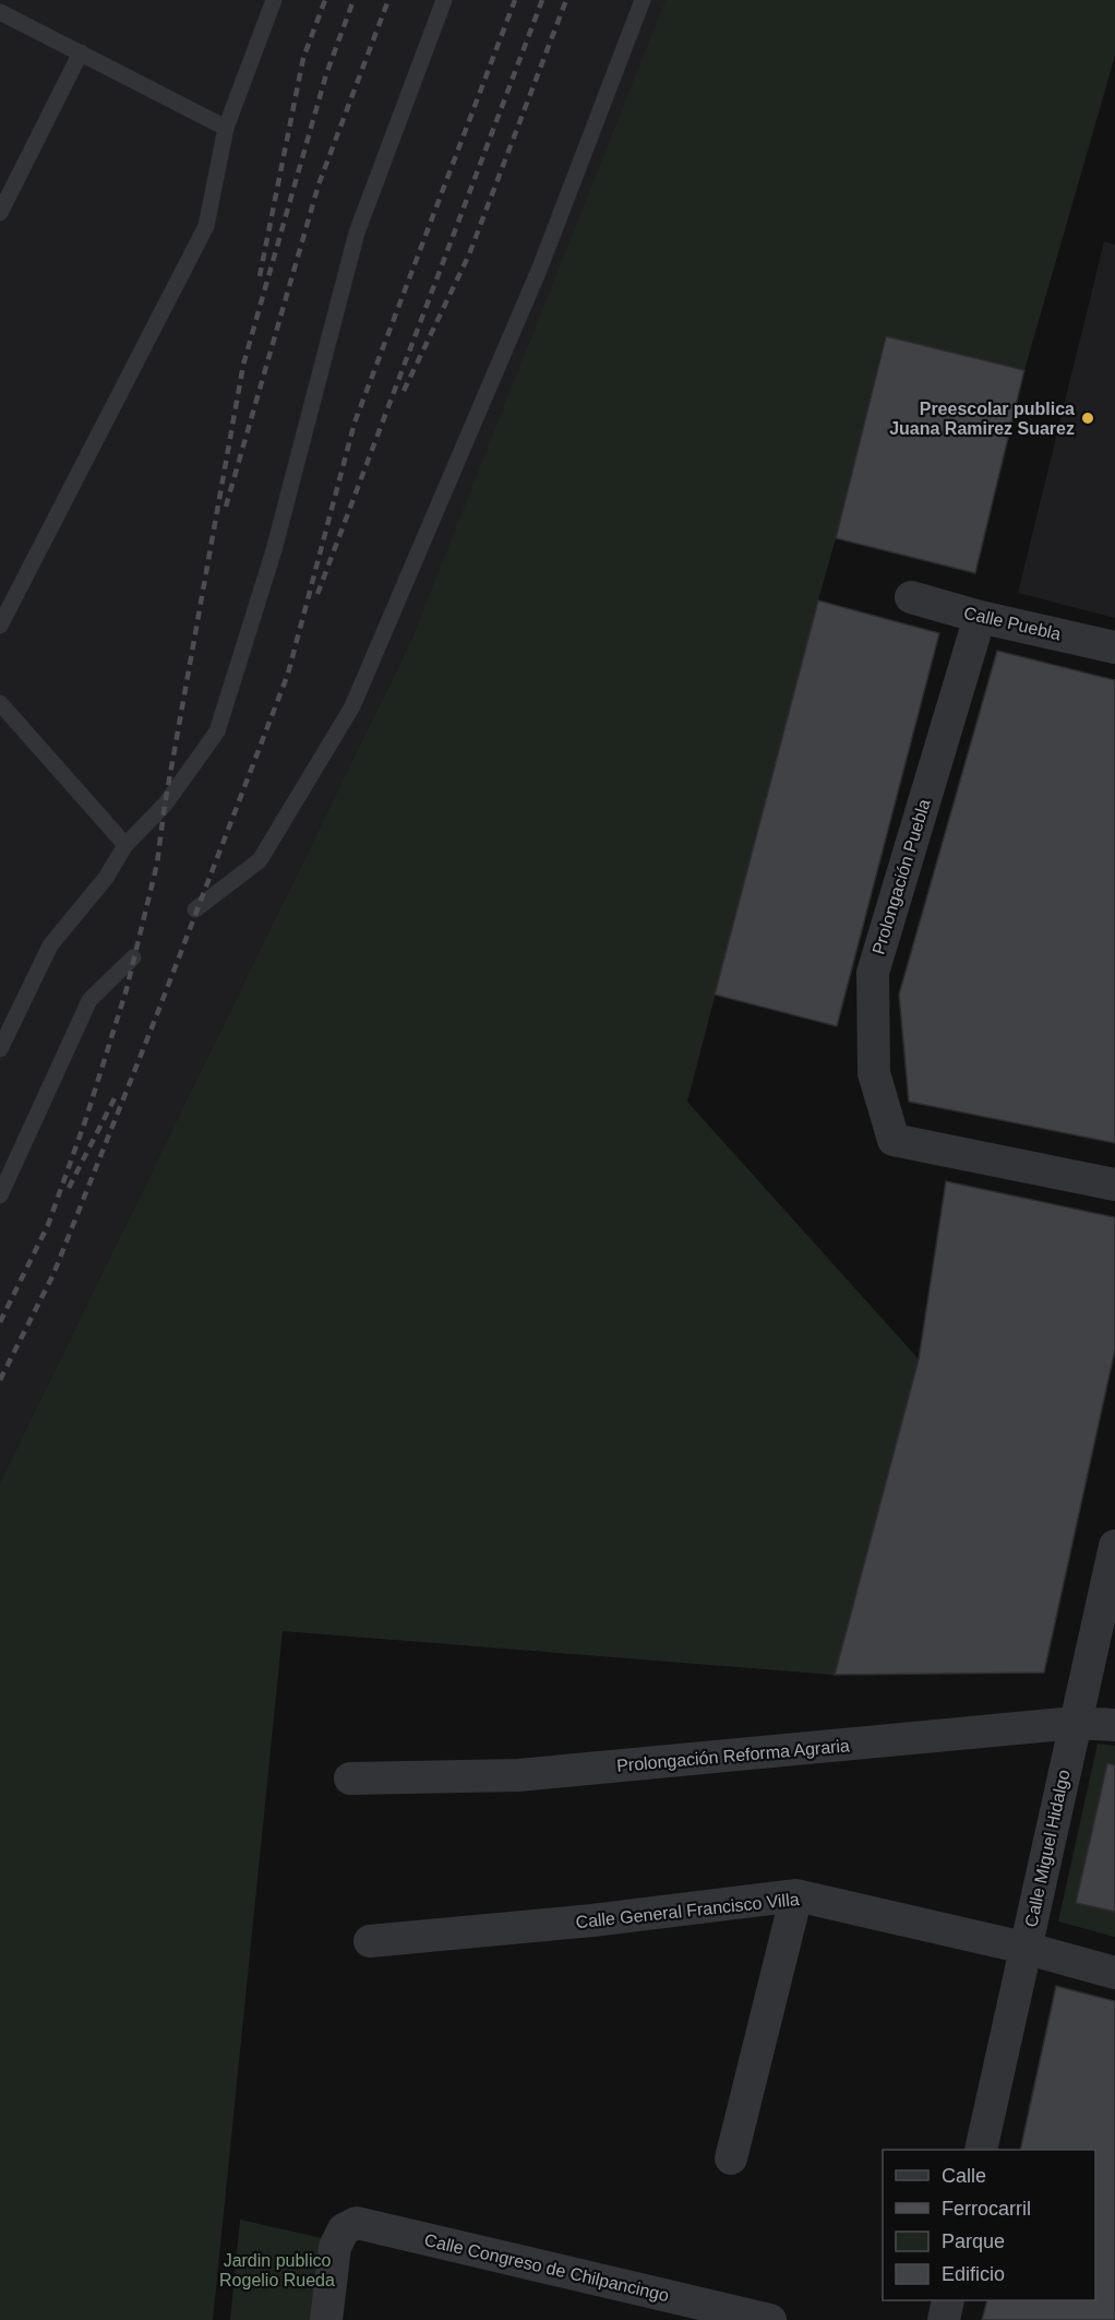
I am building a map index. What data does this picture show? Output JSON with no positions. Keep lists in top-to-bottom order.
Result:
{
  "streets": {
    "street": [
      "Calle Puebla",
      "Prolongación Puebla",
      "Prolongación Reforma Agraria",
      "Calle Miguel Hidalgo",
      "Calle General Francisco Villa",
      "Calle Congreso de Chilpancingo"
    ]
  },
  "crossings": [
    ["Calle Puebla", "Prolongación Puebla"],
    ["Prolongación Reforma Agraria", "Calle Miguel Hidalgo"],
    ["Calle Miguel Hidalgo", "Calle General Francisco Villa"]
  ],
  "parks": ["Jardin publico Rogelio Rueda"],
  "places": ["Preescolar publica Juana Ramirez Suarez"],
  "legend": [
    "Calle",
    "Ferrocarril",
    "Parque",
    "Edificio"
  ]
}
